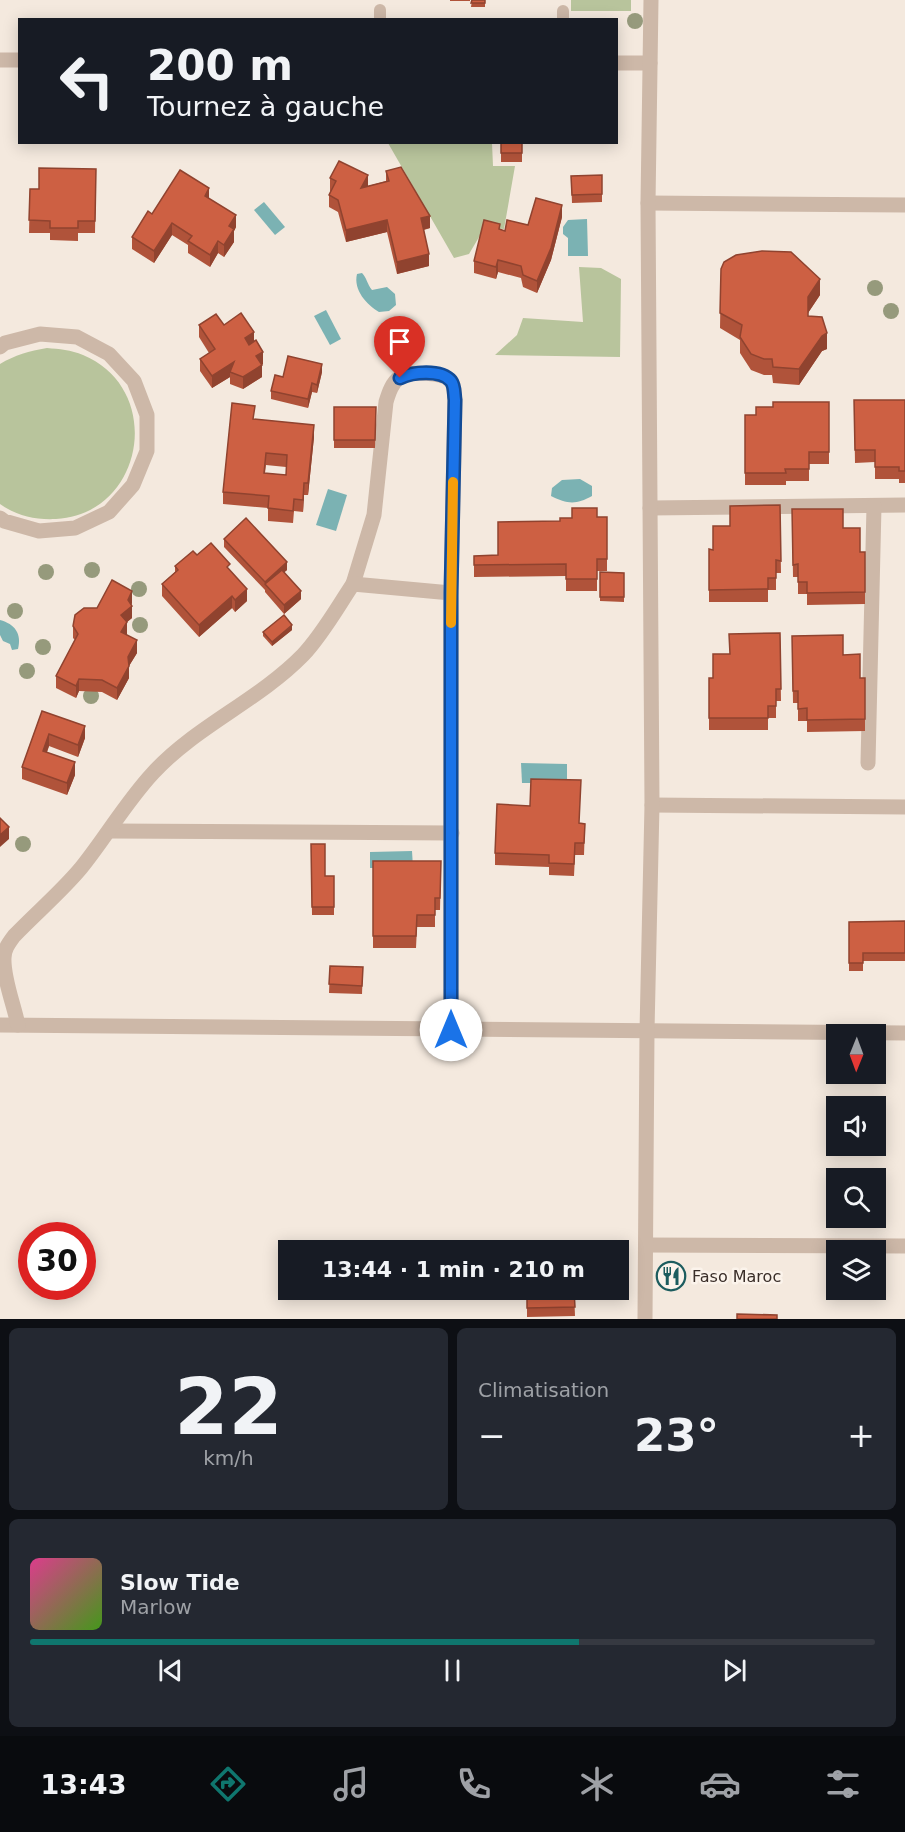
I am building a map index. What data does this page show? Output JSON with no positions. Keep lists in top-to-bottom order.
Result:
{
  "places": {
    "restaurant": ["Faso Maroc"]
  },
  "north": "bottom",
  "page": {
    "turn": ["200 m", "Tournez à gauche"],
    "limit": "30",
    "trip": "13:44 · 1 min · 210 m",
    "tile": [
      ["22", "km/h"],
      "Climatisation"
    ],
    "heat": ["−", "23°", "+"],
    "song": ["Slow Tide", "Marlow"],
    "tabs": "13:43"
  }
}
